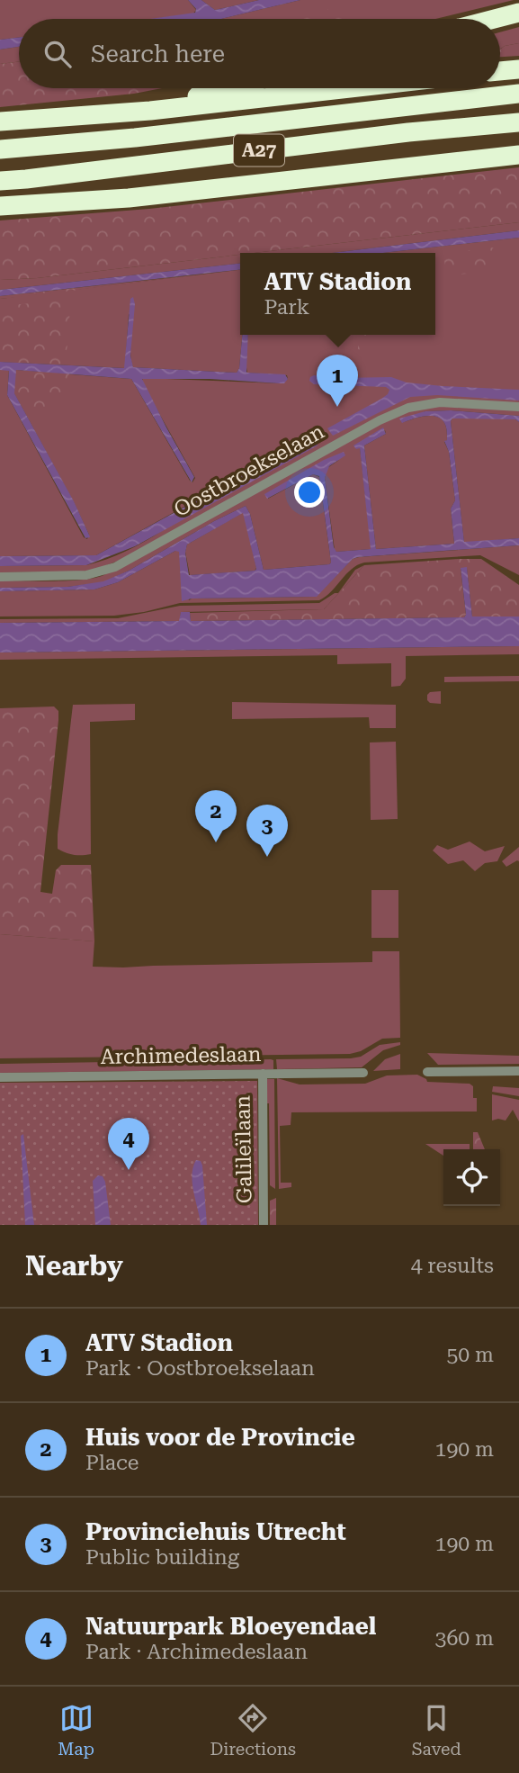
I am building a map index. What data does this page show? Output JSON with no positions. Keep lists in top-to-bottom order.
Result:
{
  "streets": {
    "highway": ["A27"],
    "street": ["Oostbroekselaan", "Archimedeslaan", "Galileïlaan"]
  },
  "crossings": [
    ["Archimedeslaan", "Galileïlaan"]
  ],
  "page": {
    "search": "Search here",
    "popup": ["ATV Stadion", "Park"],
    "pins": [
      "1",
      "2",
      "3",
      "4"
    ],
    "heading": ["Nearby", "4 results"],
    "list": [
      {
        "mark": "1",
        "name": "ATV Stadion",
        "note": "Park · Oostbroekselaan",
        "value": "50 m"
      },
      {
        "mark": "2",
        "name": "Huis voor de Provincie",
        "note": "Place",
        "value": "190 m"
      },
      {
        "mark": "3",
        "name": "Provinciehuis Utrecht",
        "note": "Public building",
        "value": "190 m"
      },
      {
        "mark": "4",
        "name": "Natuurpark Bloeyendael",
        "note": "Park · Archimedeslaan",
        "value": "360 m"
      }
    ],
    "nav": ["Map", "Directions", "Saved"]
  }
}
